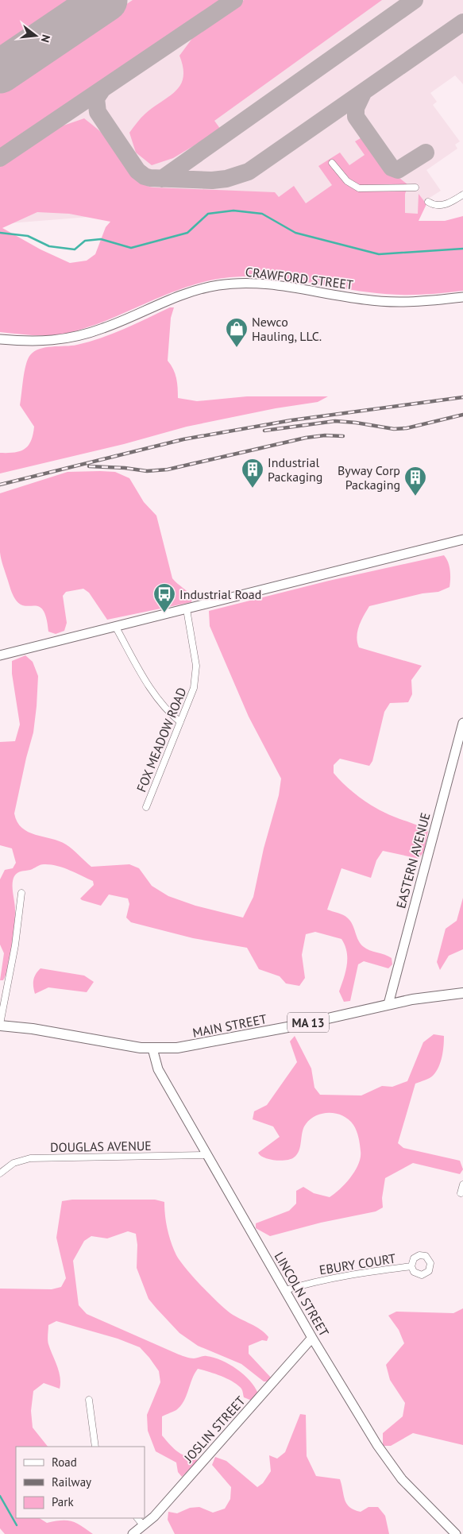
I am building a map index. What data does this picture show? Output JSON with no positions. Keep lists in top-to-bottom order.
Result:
{
  "streets": {
    "main road": ["MA 13", "MAIN STREET"],
    "street": [
      "CRAWFORD STREET",
      "FOX MEADOW ROAD",
      "EASTERN AVENUE",
      "DOUGLAS AVENUE",
      "EBURY COURT",
      "LINCOLN STREET",
      "JOSLIN STREET"
    ]
  },
  "crossings": [
    ["EASTERN AVENUE", "MAIN STREET"],
    ["MAIN STREET", "LINCOLN STREET"],
    ["DOUGLAS AVENUE", "LINCOLN STREET"],
    ["EBURY COURT", "LINCOLN STREET"],
    ["LINCOLN STREET", "JOSLIN STREET"]
  ],
  "places": {
    "shop": ["Newco Hauling, LLC."],
    "building": ["Industrial Packaging", "Byway Corp Packaging"],
    "bus stop": ["Industrial Road"]
  },
  "legend": ["Road", "Railway", "Park"],
  "north": "right"
}
